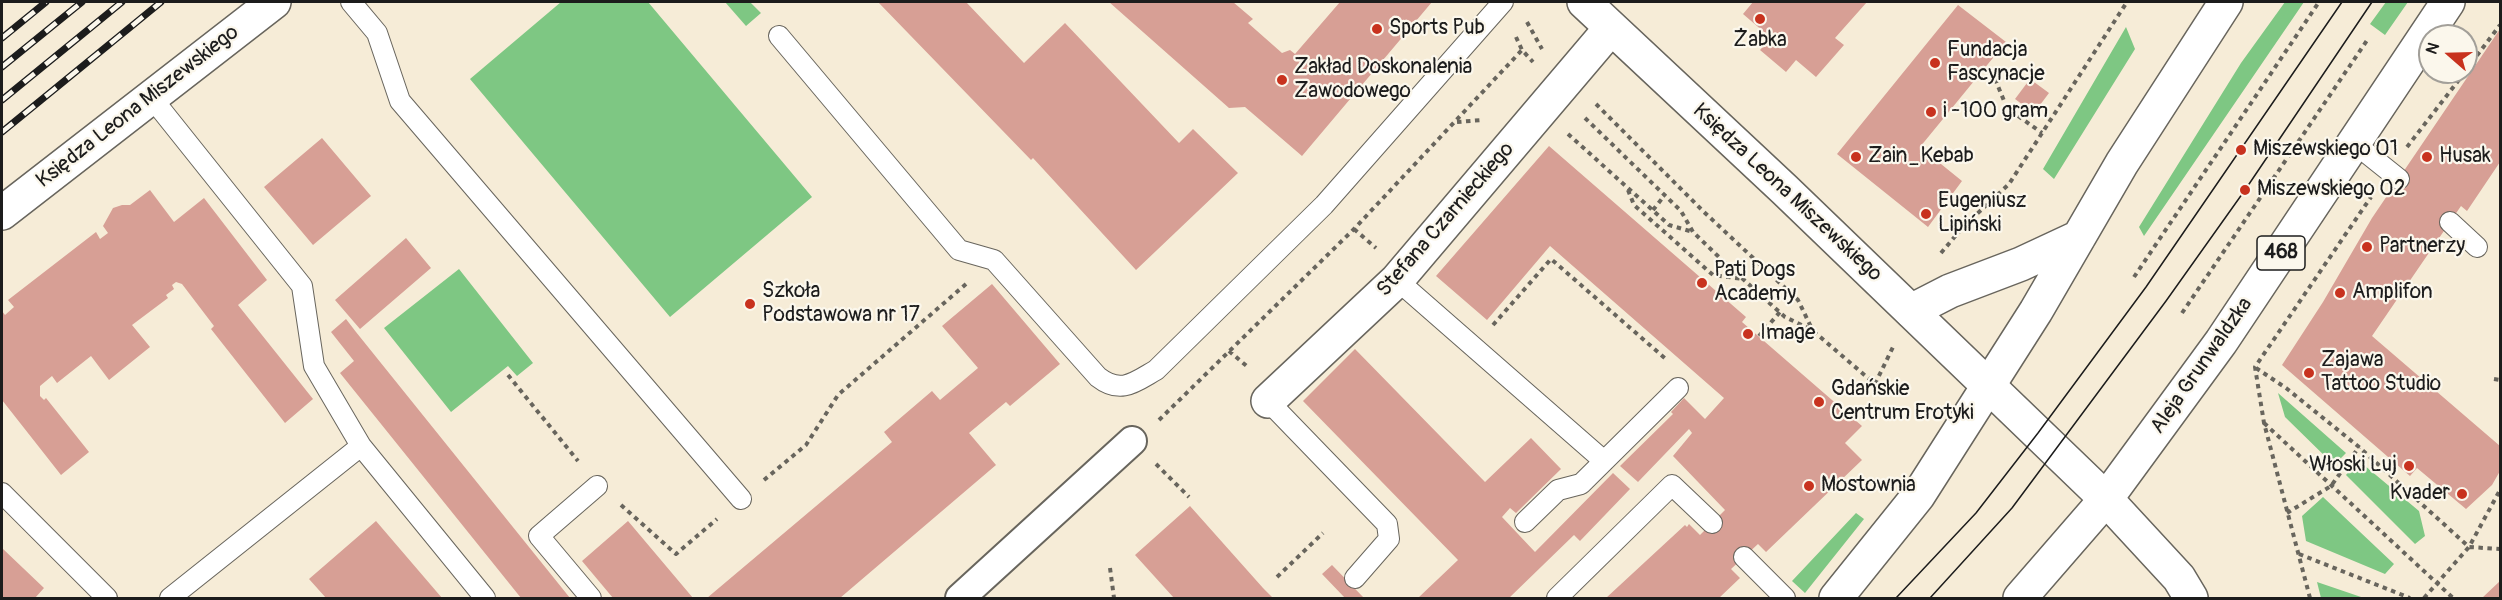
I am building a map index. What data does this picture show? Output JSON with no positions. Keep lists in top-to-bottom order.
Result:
{
  "streets": {
    "main road": [
      "Księdza Leona Miszewskiego",
      "Stefana Czarnieckiego",
      "468",
      "Aleja Grunwaldzka"
    ]
  },
  "crossings": [
    ["Księdza Leona Miszewskiego", "Stefana Czarnieckiego"],
    ["Księdza Leona Miszewskiego", "Aleja Grunwaldzka"]
  ],
  "places": [
    "Żabka",
    "Sports Pub",
    "Fundacja Fascynacje",
    "Zakład Doskonalenia Zawodowego",
    "i -100 gram",
    "Miszewskiego 01",
    "Zain_Kebab",
    "Husak",
    "Miszewskiego 02",
    "Eugeniusz Lipiński",
    "Partnerzy",
    "Pati Dogs Academy",
    "Amplifon",
    "Szkoła Podstawowa nr 17",
    "Image",
    "Zajawa Tattoo Studio",
    "Gdańskie Centrum Erotyki",
    "Włoski Luj",
    "Mostownia",
    "Kvader"
  ],
  "north": "left"
}
